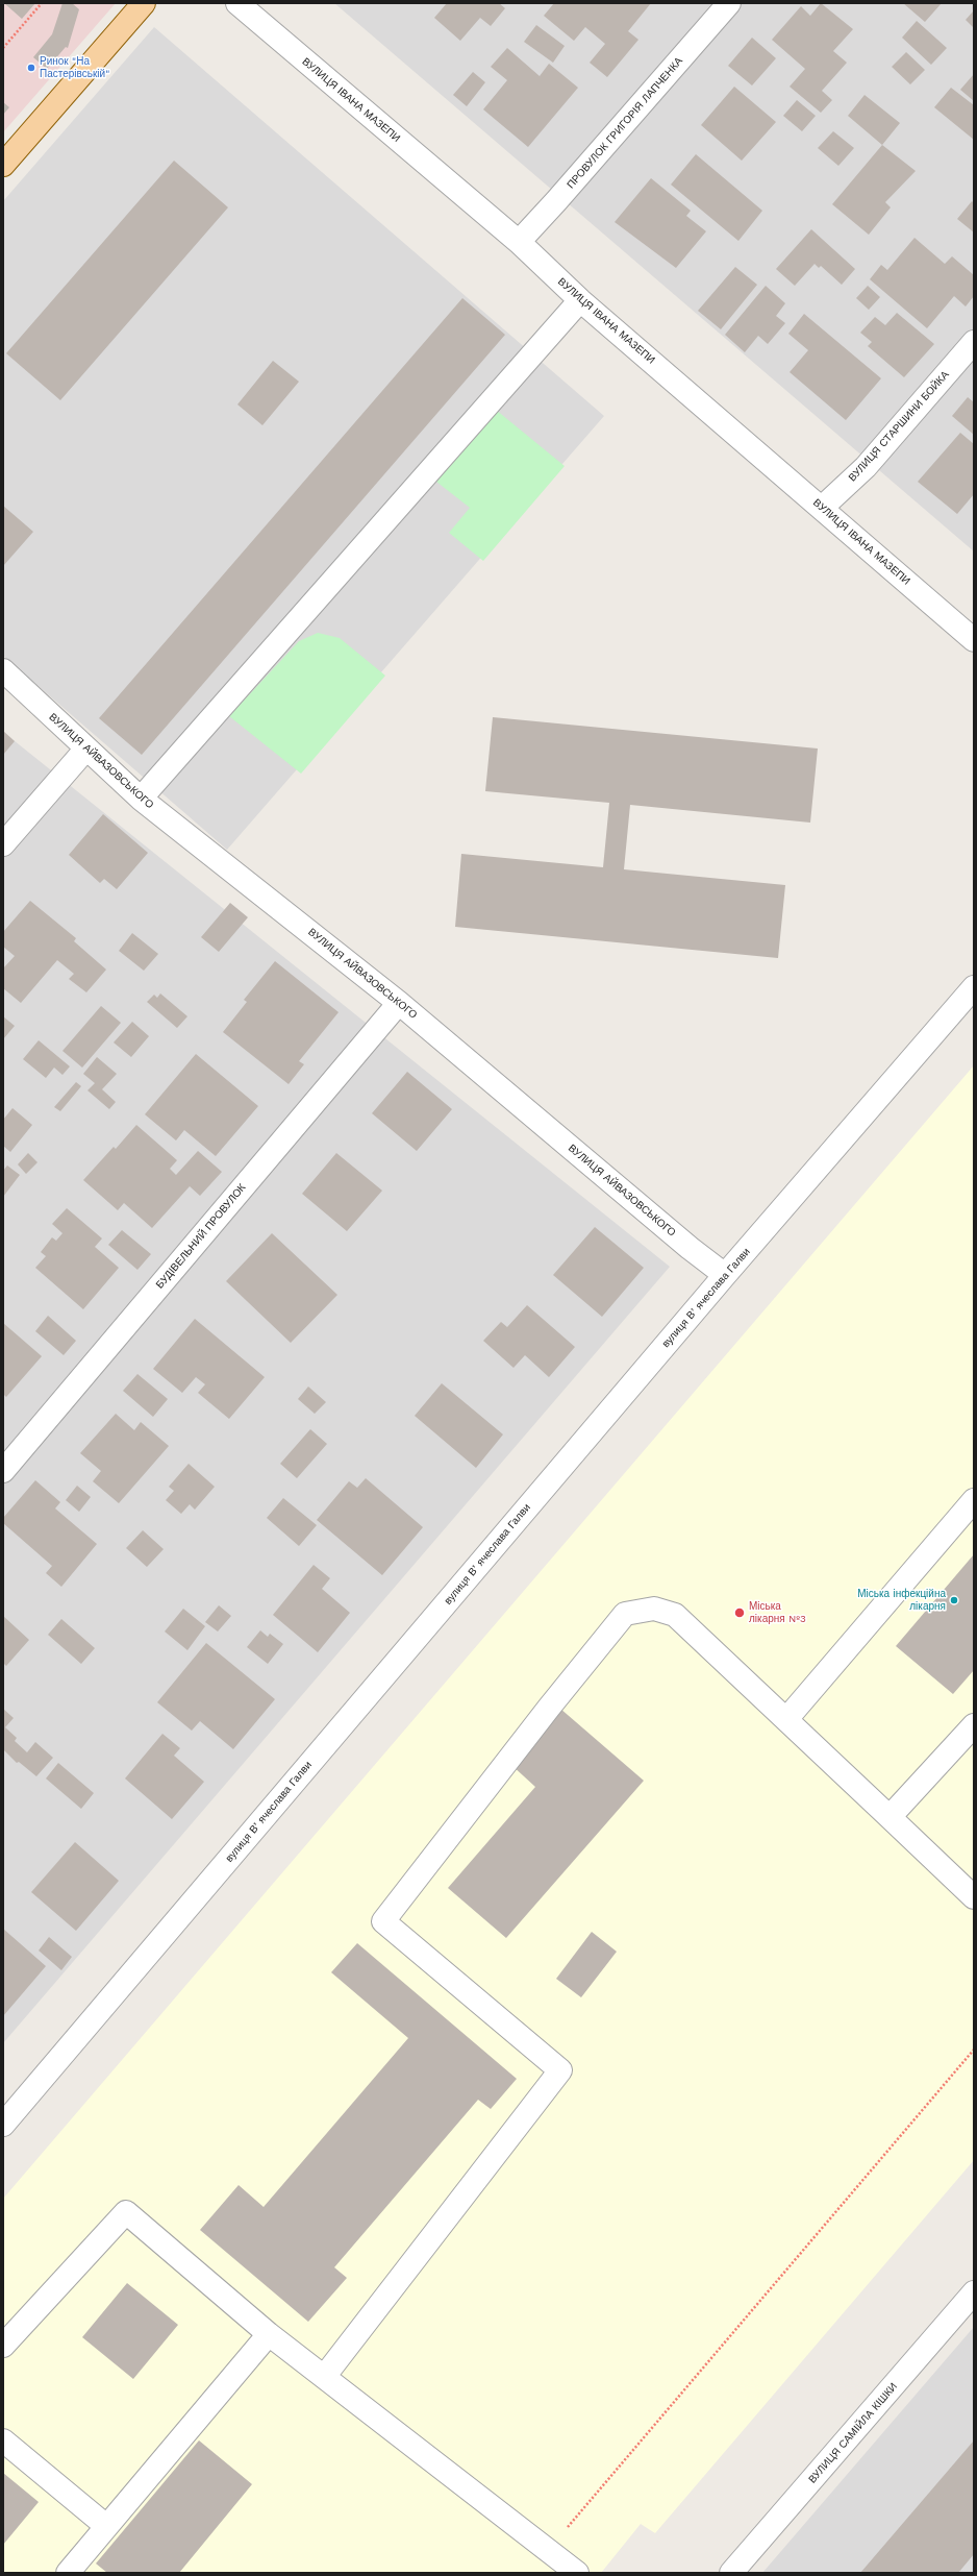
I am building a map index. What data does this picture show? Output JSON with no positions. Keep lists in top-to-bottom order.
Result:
{
  "streets": {
    "street": [
      "ВУЛИЦЯ ІВАНА МАЗЕПИ",
      "ПРОВУЛОК ГРИГОРІЯ ЛАПЧЕНКА",
      "ВУЛИЦЯ СТАРШИНИ БОЙКА",
      "ВУЛИЦЯ АЙВАЗОВСЬКОГО",
      "БУДІВЕЛЬНИЙ ПРОВУЛОК",
      "вулиця Вʼячеслава Галви",
      "ВУЛИЦЯ САМІЙЛА КІШКИ"
    ]
  },
  "crossings": [
    ["ВУЛИЦЯ ІВАНА МАЗЕПИ", "ПРОВУЛОК ГРИГОРІЯ ЛАПЧЕНКА"],
    ["ВУЛИЦЯ ІВАНА МАЗЕПИ", "ВУЛИЦЯ СТАРШИНИ БОЙКА"],
    ["ВУЛИЦЯ АЙВАЗОВСЬКОГО", "БУДІВЕЛЬНИЙ ПРОВУЛОК"],
    ["ВУЛИЦЯ АЙВАЗОВСЬКОГО", "вулиця Вʼячеслава Галви"]
  ],
  "places": ["Ринок \"На Пастерівській\"", "Міська інфекційна лікарня", "Міська лікарня №3"]
}
